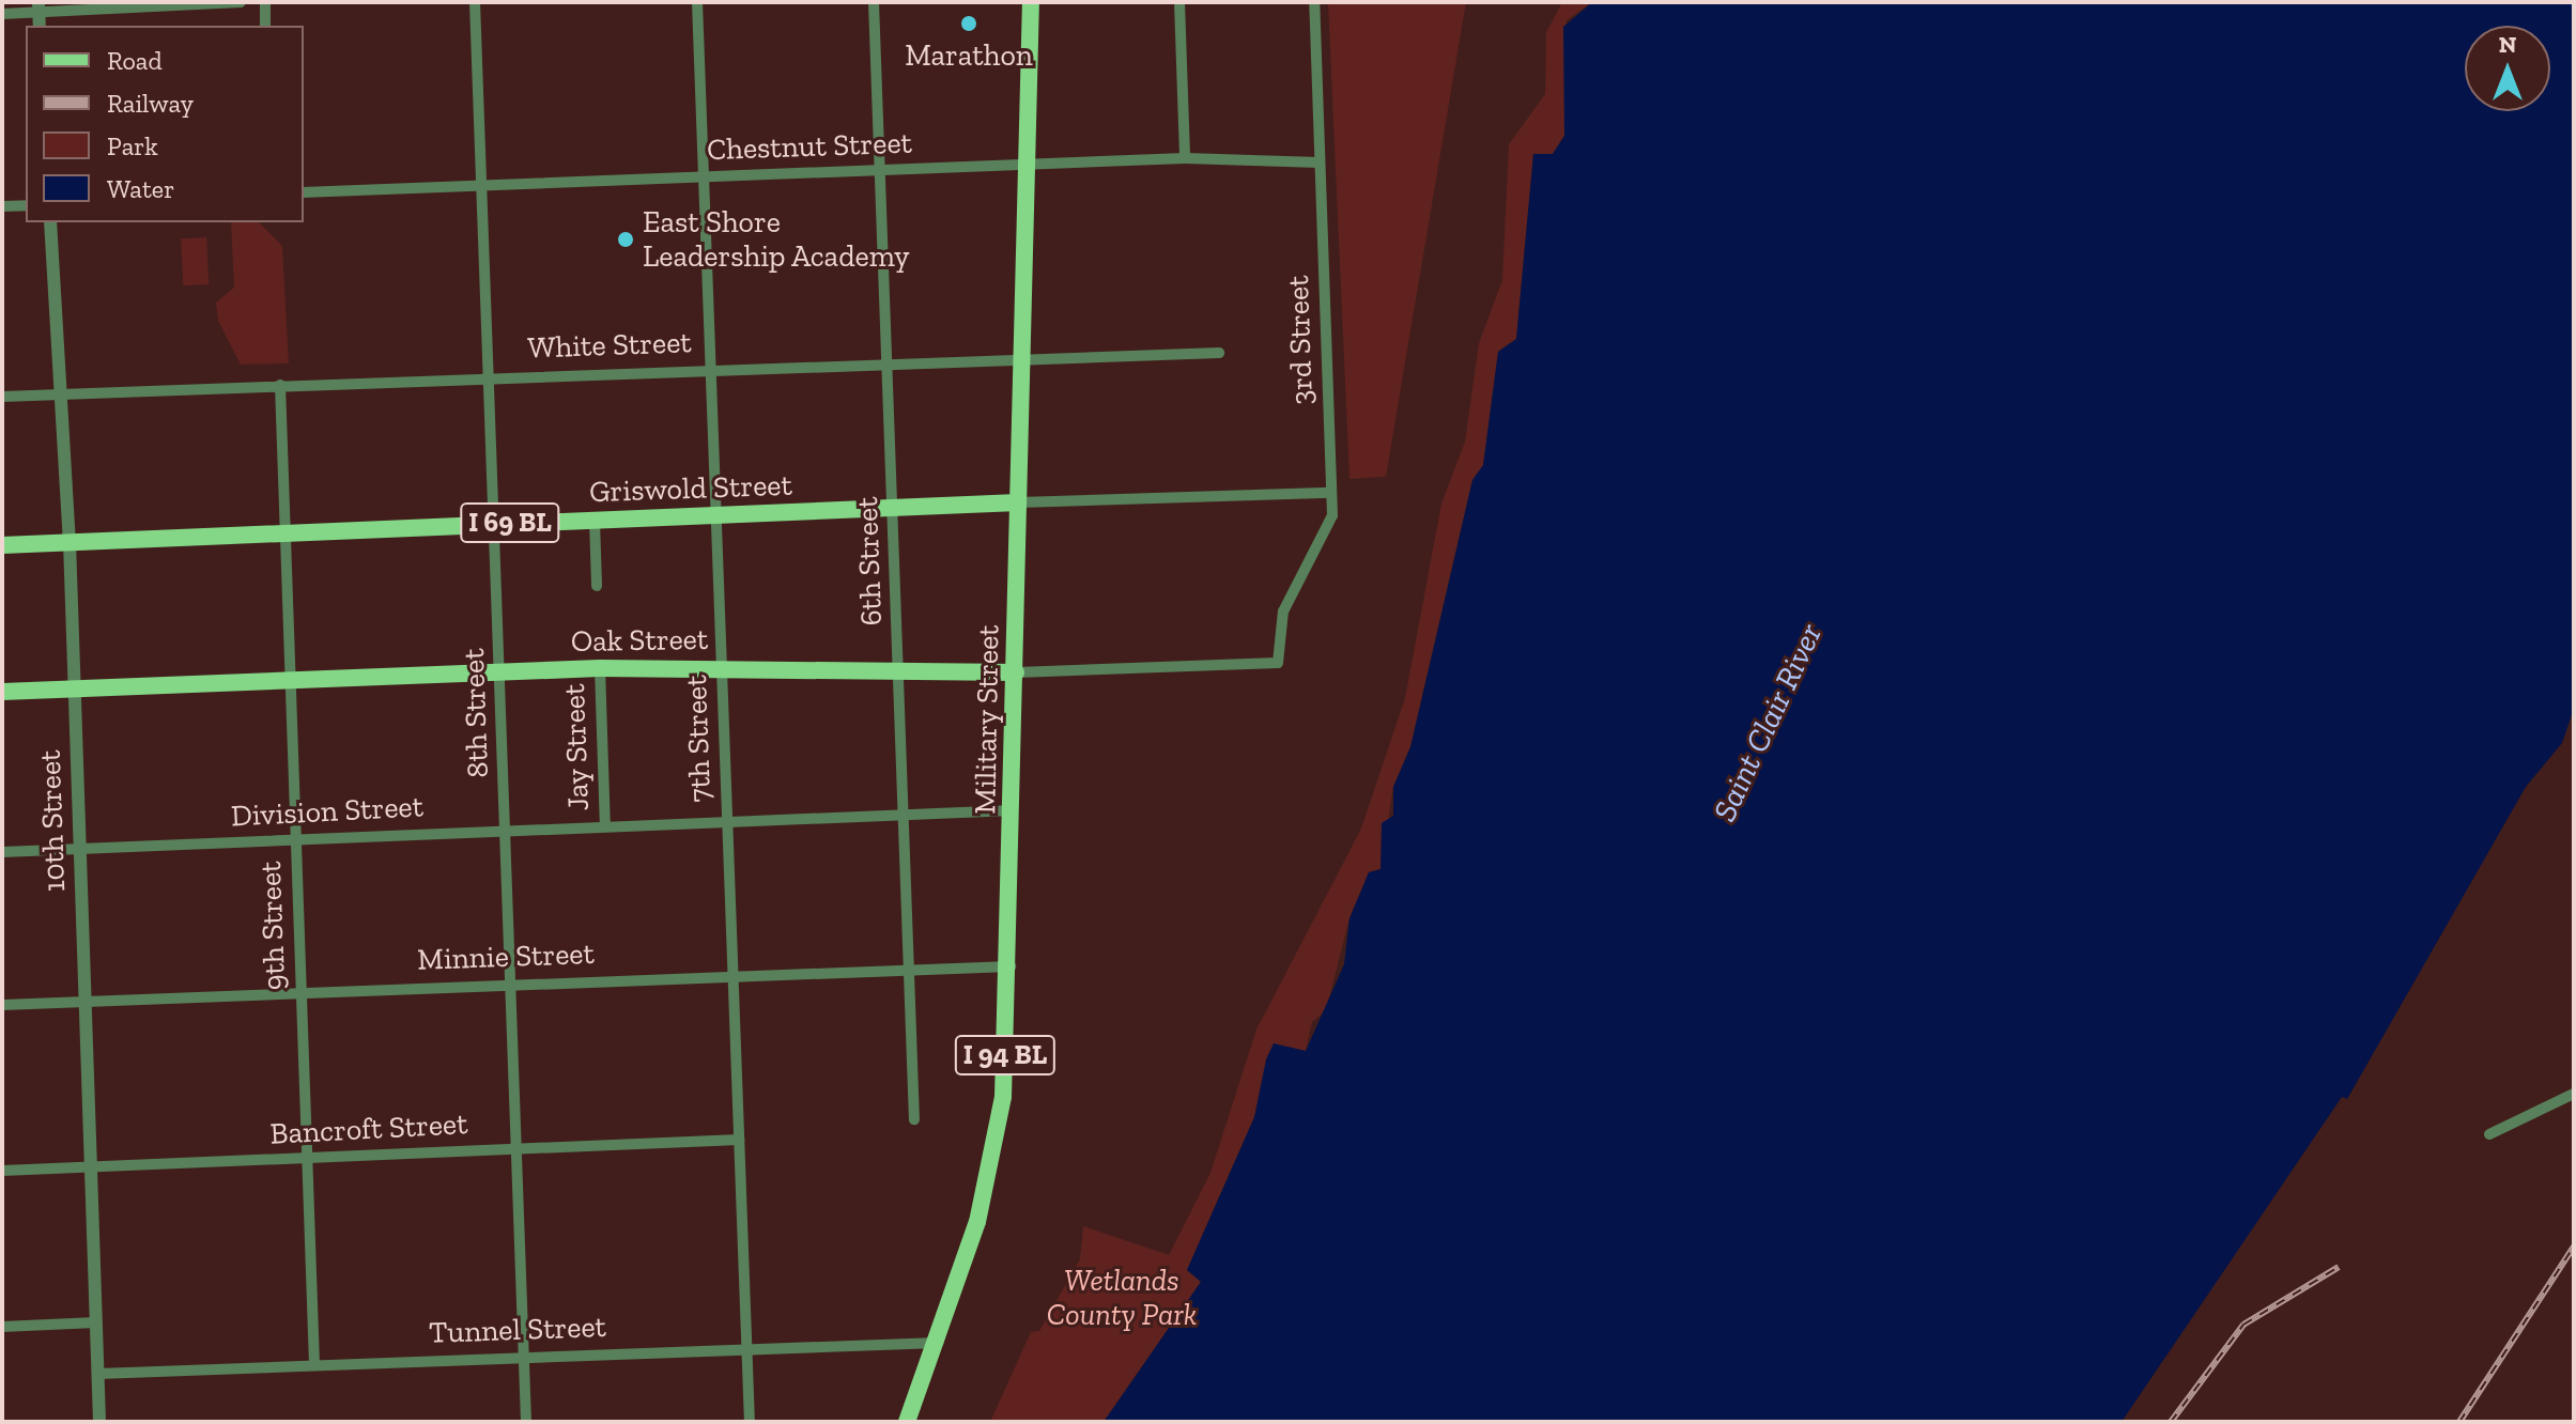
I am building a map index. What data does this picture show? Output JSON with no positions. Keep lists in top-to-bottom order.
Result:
{
  "streets": {
    "main road": [
      "Griswold Street",
      "I 69 BL",
      "Oak Street",
      "Military Street",
      "I 94 BL"
    ],
    "street": [
      "Chestnut Street",
      "3rd Street",
      "White Street",
      "6th Street",
      "8th Street",
      "7th Street",
      "Jay Street",
      "Division Street",
      "10th Street",
      "9th Street",
      "Minnie Street",
      "Bancroft Street",
      "Tunnel Street"
    ]
  },
  "crossings": [
    ["Chestnut Street", "3rd Street"],
    ["Chestnut Street", "6th Street"],
    ["Chestnut Street", "8th Street"],
    ["Chestnut Street", "Military Street"],
    ["Chestnut Street", "7th Street"],
    ["3rd Street", "Griswold Street"],
    ["3rd Street", "Oak Street"],
    ["White Street", "6th Street"],
    ["White Street", "8th Street"],
    ["White Street", "Military Street"],
    ["White Street", "7th Street"],
    ["White Street", "10th Street"],
    ["White Street", "9th Street"],
    ["Griswold Street", "6th Street"],
    ["Griswold Street", "8th Street"],
    ["Griswold Street", "Military Street"],
    ["Griswold Street", "7th Street"],
    ["Griswold Street", "10th Street"],
    ["Griswold Street", "9th Street"],
    ["6th Street", "Oak Street"],
    ["6th Street", "Division Street"],
    ["6th Street", "Minnie Street"],
    ["Oak Street", "8th Street"],
    ["Oak Street", "Military Street"],
    ["Oak Street", "7th Street"],
    ["Oak Street", "Jay Street"],
    ["Oak Street", "10th Street"],
    ["Oak Street", "9th Street"],
    ["8th Street", "Division Street"],
    ["8th Street", "Minnie Street"],
    ["8th Street", "Bancroft Street"],
    ["8th Street", "Tunnel Street"],
    ["Military Street", "Division Street"],
    ["Military Street", "Minnie Street"],
    ["Military Street", "Tunnel Street"],
    ["7th Street", "Division Street"],
    ["7th Street", "Minnie Street"],
    ["7th Street", "Bancroft Street"],
    ["7th Street", "Tunnel Street"],
    ["Jay Street", "Division Street"],
    ["Division Street", "10th Street"],
    ["Division Street", "9th Street"],
    ["10th Street", "Minnie Street"],
    ["10th Street", "Bancroft Street"],
    ["10th Street", "Tunnel Street"],
    ["9th Street", "Minnie Street"],
    ["9th Street", "Bancroft Street"],
    ["9th Street", "Tunnel Street"]
  ],
  "water": ["Saint Clair River"],
  "parks": ["Wetlands County Park"],
  "places": ["Marathon", "East Shore Leadership Academy"],
  "legend": [
    "Road",
    "Railway",
    "Park",
    "Water"
  ],
  "north": "top"
}
